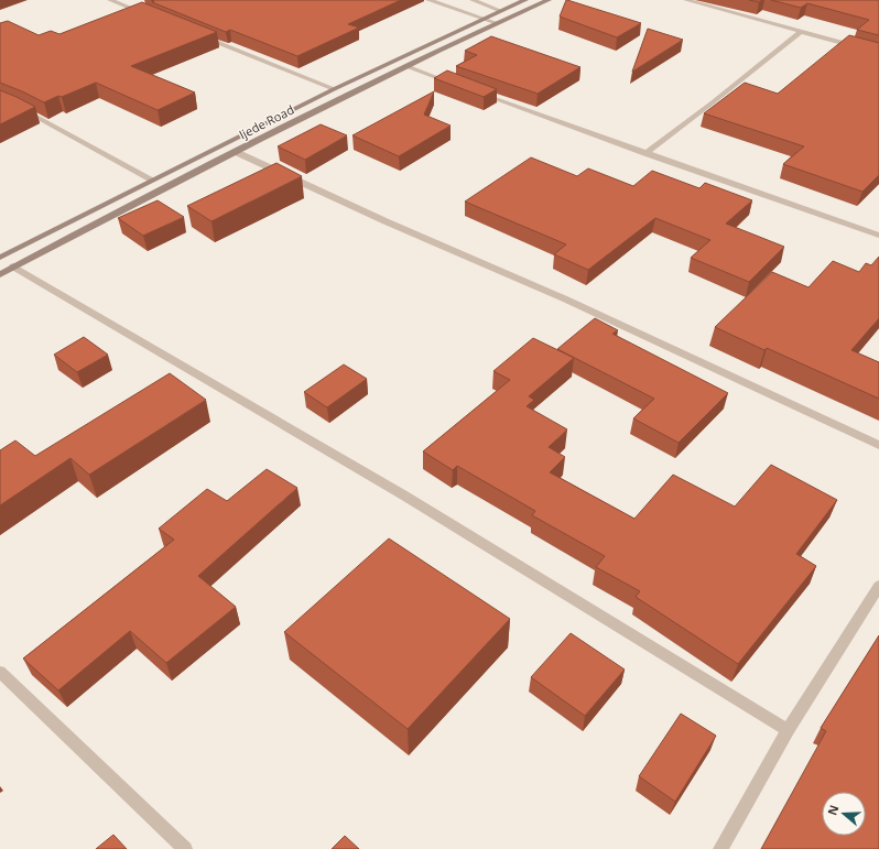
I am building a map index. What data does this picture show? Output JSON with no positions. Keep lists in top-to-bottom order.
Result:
{
  "streets": {
    "main road": ["Ijede Road"]
  },
  "north": "left"
}
